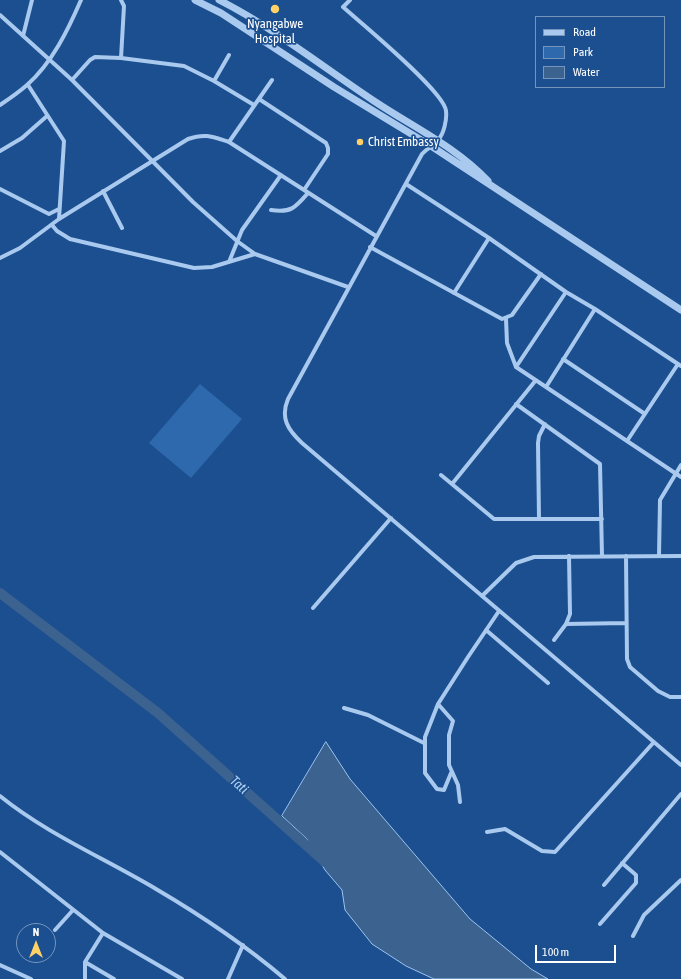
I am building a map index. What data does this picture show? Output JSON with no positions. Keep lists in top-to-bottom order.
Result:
{
  "water": ["Tati"],
  "places": ["Nyangabwe Hospital", "Christ Embassy"],
  "legend": ["Road", "Park", "Water"],
  "scale_bar": "100 m",
  "north": "top"
}
